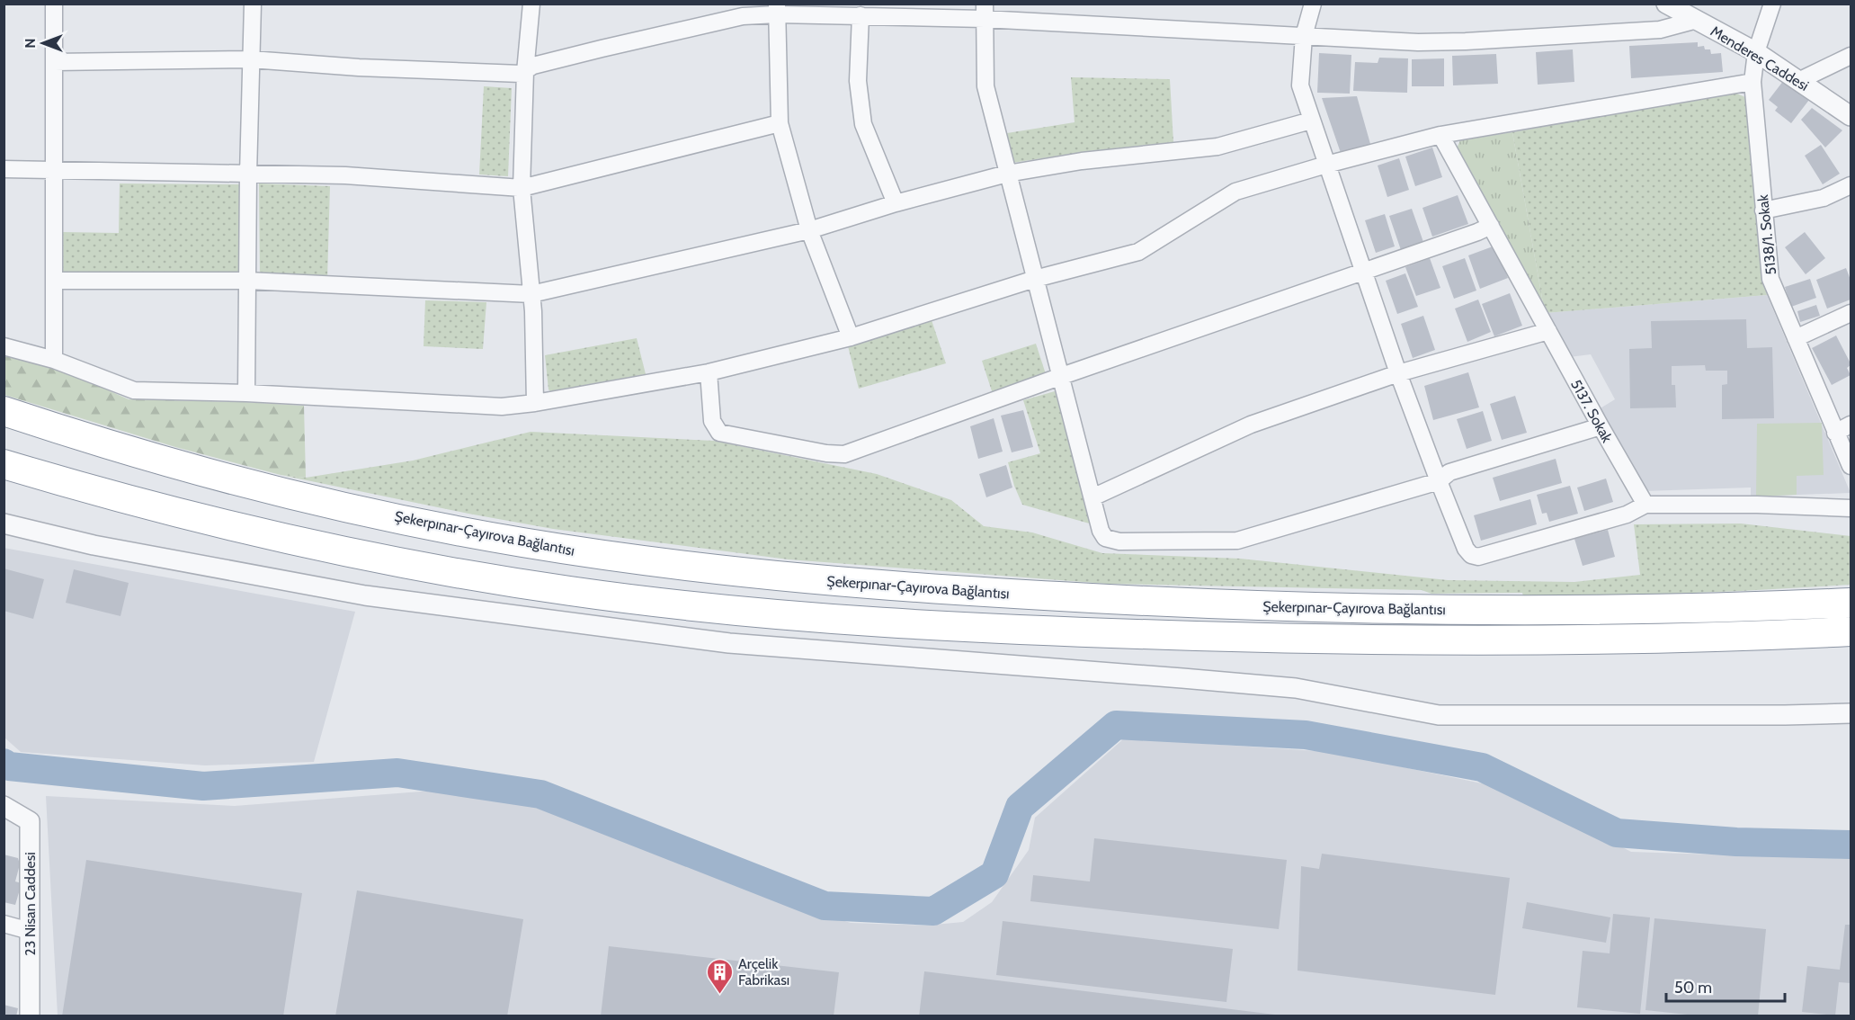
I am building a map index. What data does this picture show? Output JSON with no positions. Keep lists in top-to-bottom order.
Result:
{
  "streets": {
    "highway": ["Şekerpınar-Çayırova Bağlantısı"],
    "street": [
      "Menderes Caddesi",
      "5138/1. Sokak",
      "5137. Sokak",
      "23 Nisan Caddesi"
    ]
  },
  "crossings": [
    ["Menderes Caddesi", "5138/1. Sokak"]
  ],
  "places": {
    "building": ["Arçelik Fabrikası"]
  },
  "scale_bar": "50 m",
  "north": "left"
}
